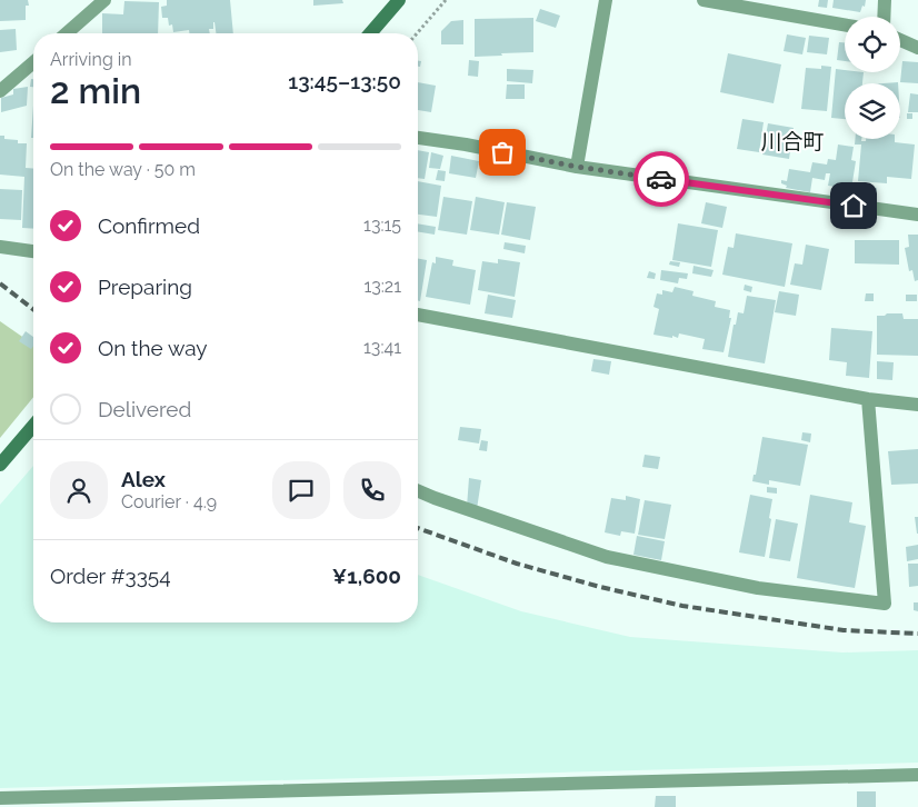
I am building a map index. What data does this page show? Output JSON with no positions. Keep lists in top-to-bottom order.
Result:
{
  "districts": ["川合町"],
  "page": {
    "heading": ["2 min", "Arriving in", "13:45–13:50"],
    "panel": [
      "Alex",
      "Courier · 4.9",
      "Order #3354",
      "¥1,600"
    ],
    "bar": "On the way · 50 m",
    "list": [
      ["Confirmed", "13:15"],
      ["Preparing", "13:21"],
      ["On the way", "13:41"],
      "Delivered"
    ]
  }
}
